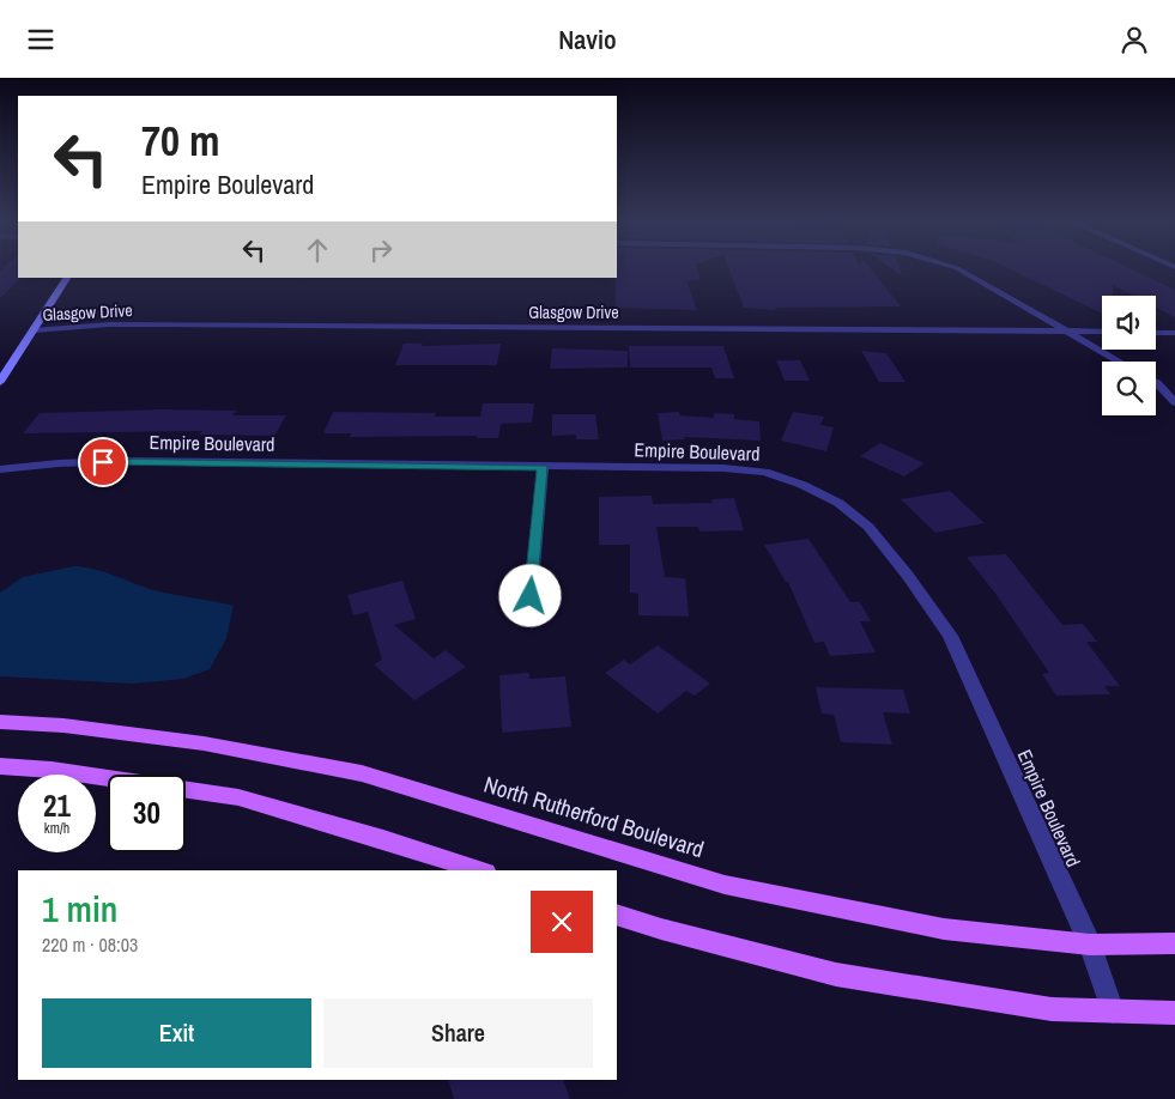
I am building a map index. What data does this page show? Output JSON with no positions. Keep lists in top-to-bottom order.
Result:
{
  "streets": {
    "main road": ["North Rutherford Boulevard"],
    "street": ["Glasgow Drive", "Empire Boulevard"]
  },
  "crossings": [
    ["Empire Boulevard", "North Rutherford Boulevard"]
  ],
  "page": {
    "header": "Navio",
    "turn": ["70 m", "Empire Boulevard"],
    "speed": "21 km/h",
    "limit": "30",
    "heading": ["1 min", "220 m · 08:03"],
    "buttons": ["Exit", "Share"]
  }
}
